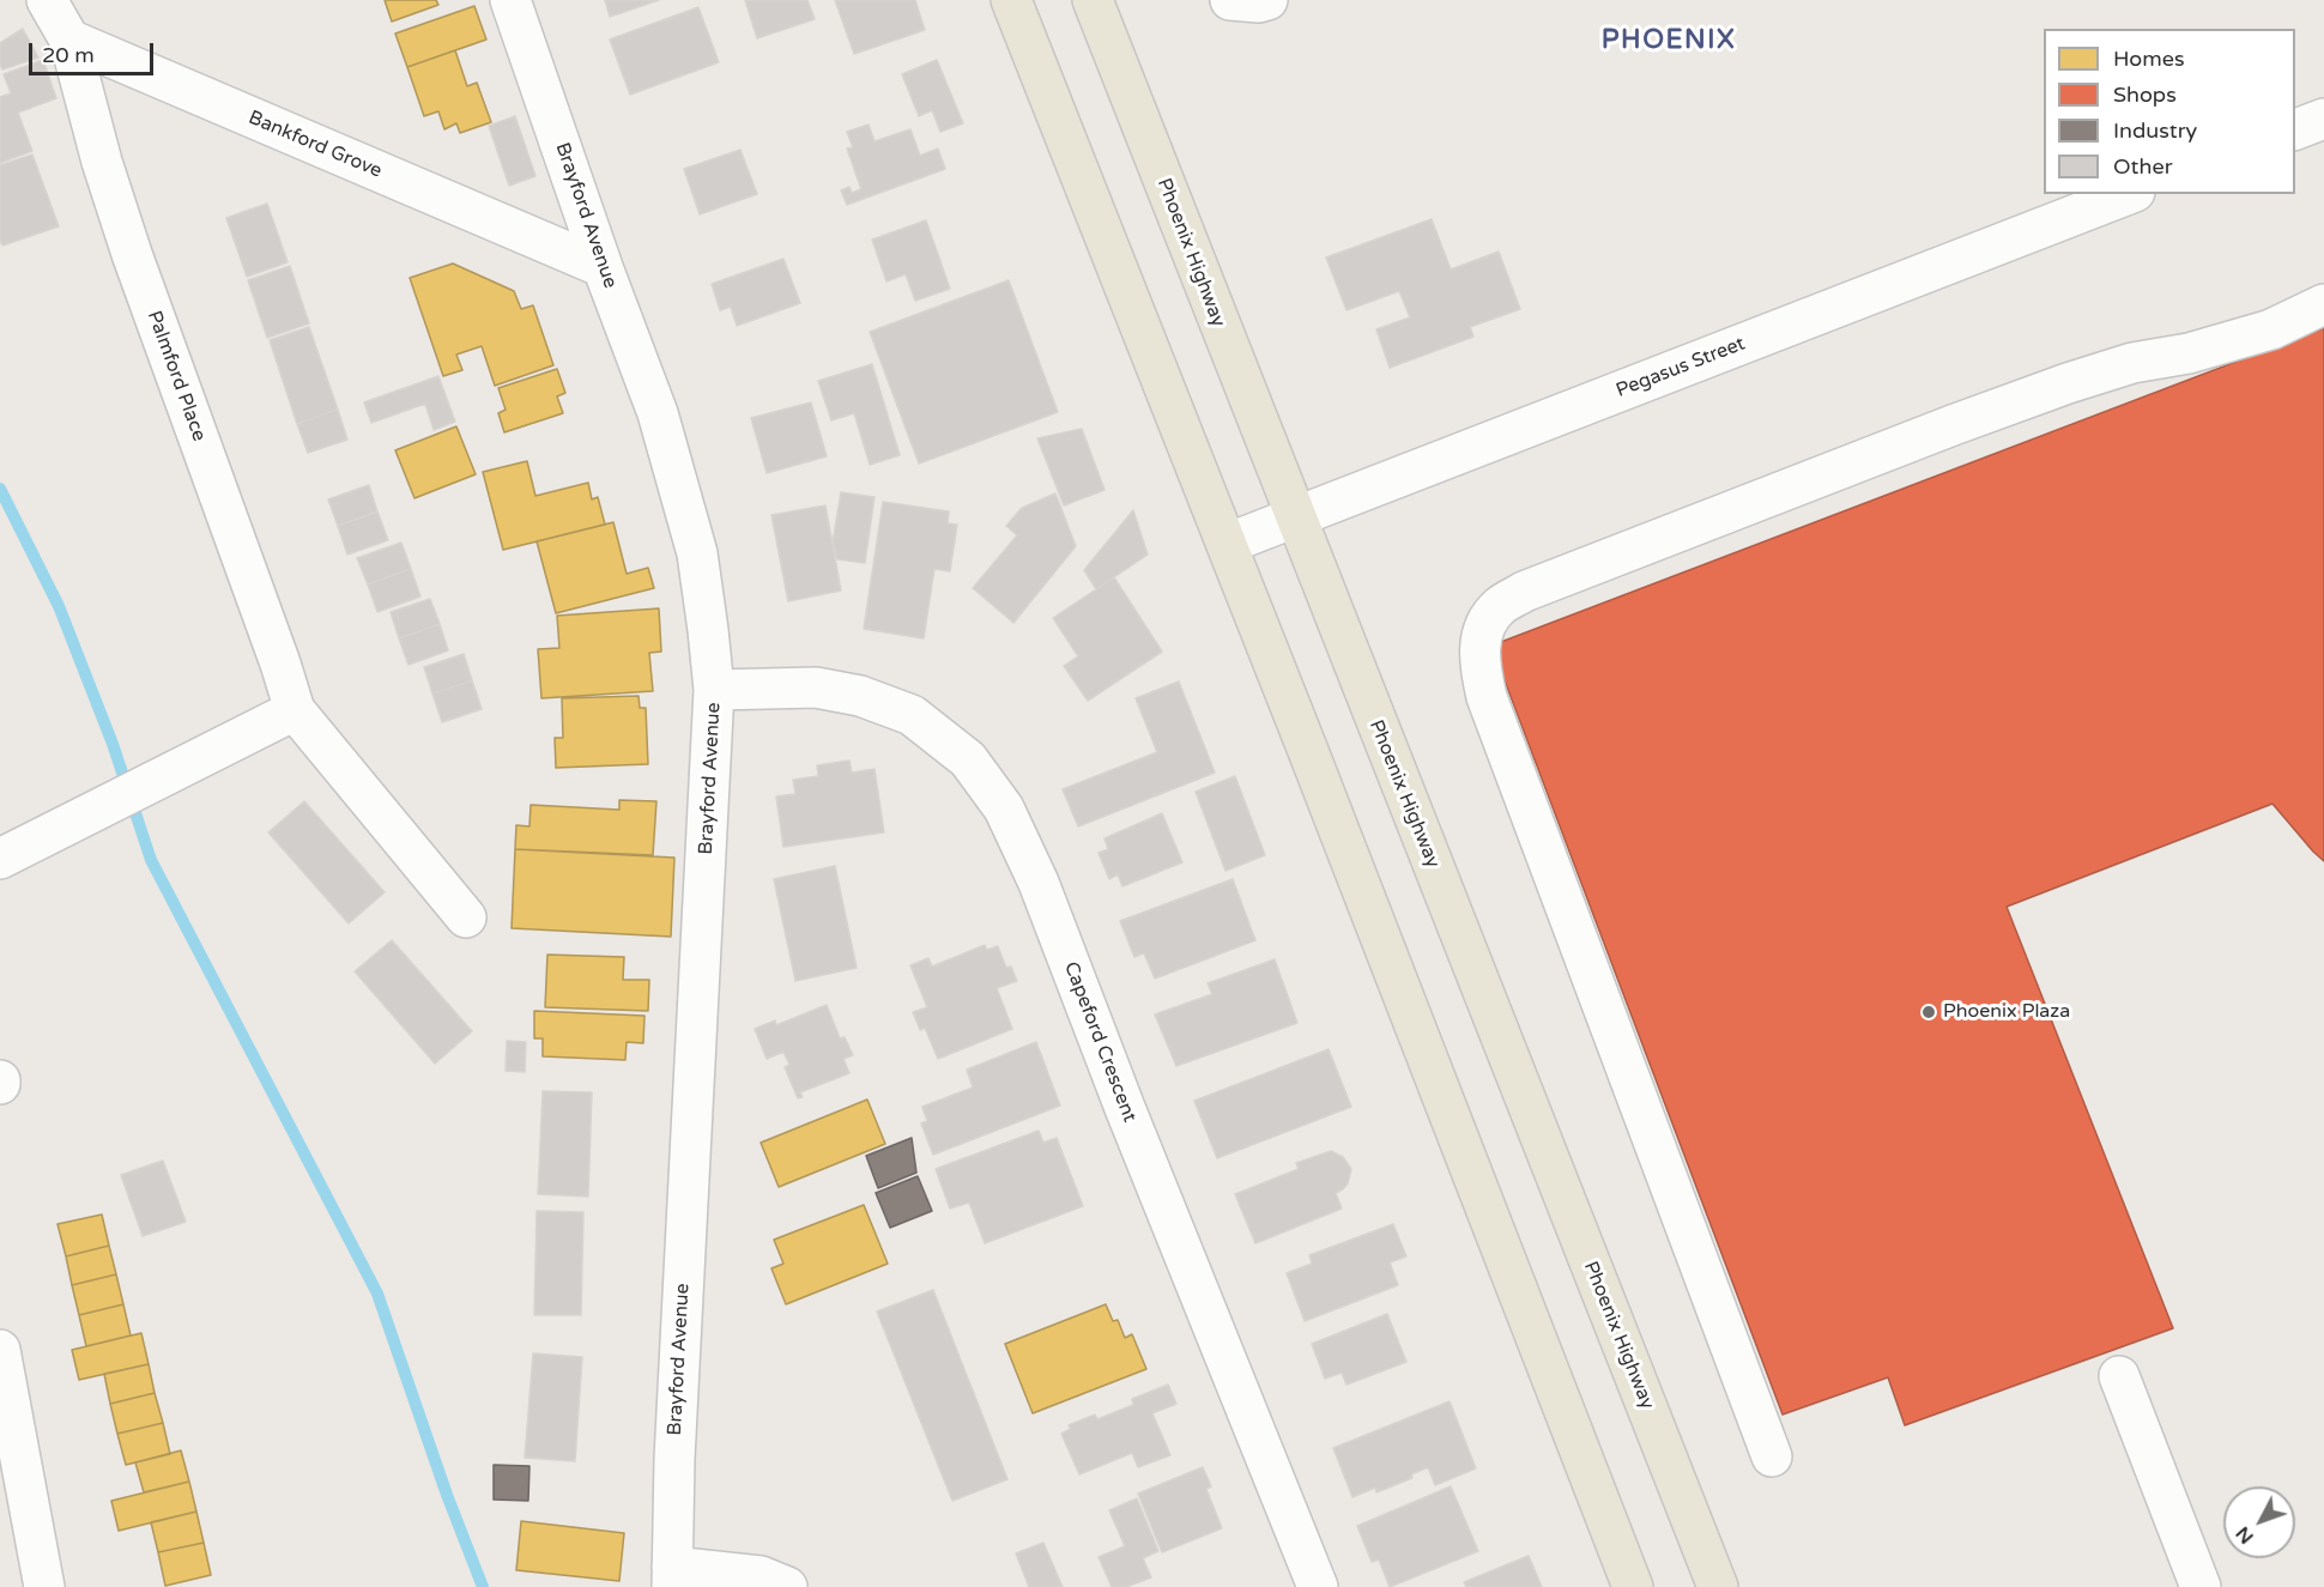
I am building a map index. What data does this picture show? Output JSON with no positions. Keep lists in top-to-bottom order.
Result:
{
  "streets": {
    "main road": ["Phoenix Highway"],
    "street": [
      "Bankford Grove",
      "Brayford Avenue",
      "Pegasus Street",
      "Palmford Place",
      "Capeford Crescent"
    ]
  },
  "crossings": [
    ["Bankford Grove", "Brayford Avenue"],
    ["Bankford Grove", "Palmford Place"],
    ["Brayford Avenue", "Capeford Crescent"],
    ["Phoenix Highway", "Pegasus Street"]
  ],
  "districts": ["PHOENIX"],
  "places": ["Phoenix Plaza"],
  "legend": [
    "Homes",
    "Shops",
    "Industry",
    "Other"
  ],
  "scale_bar": "20 m",
  "north": "bottom left"
}
